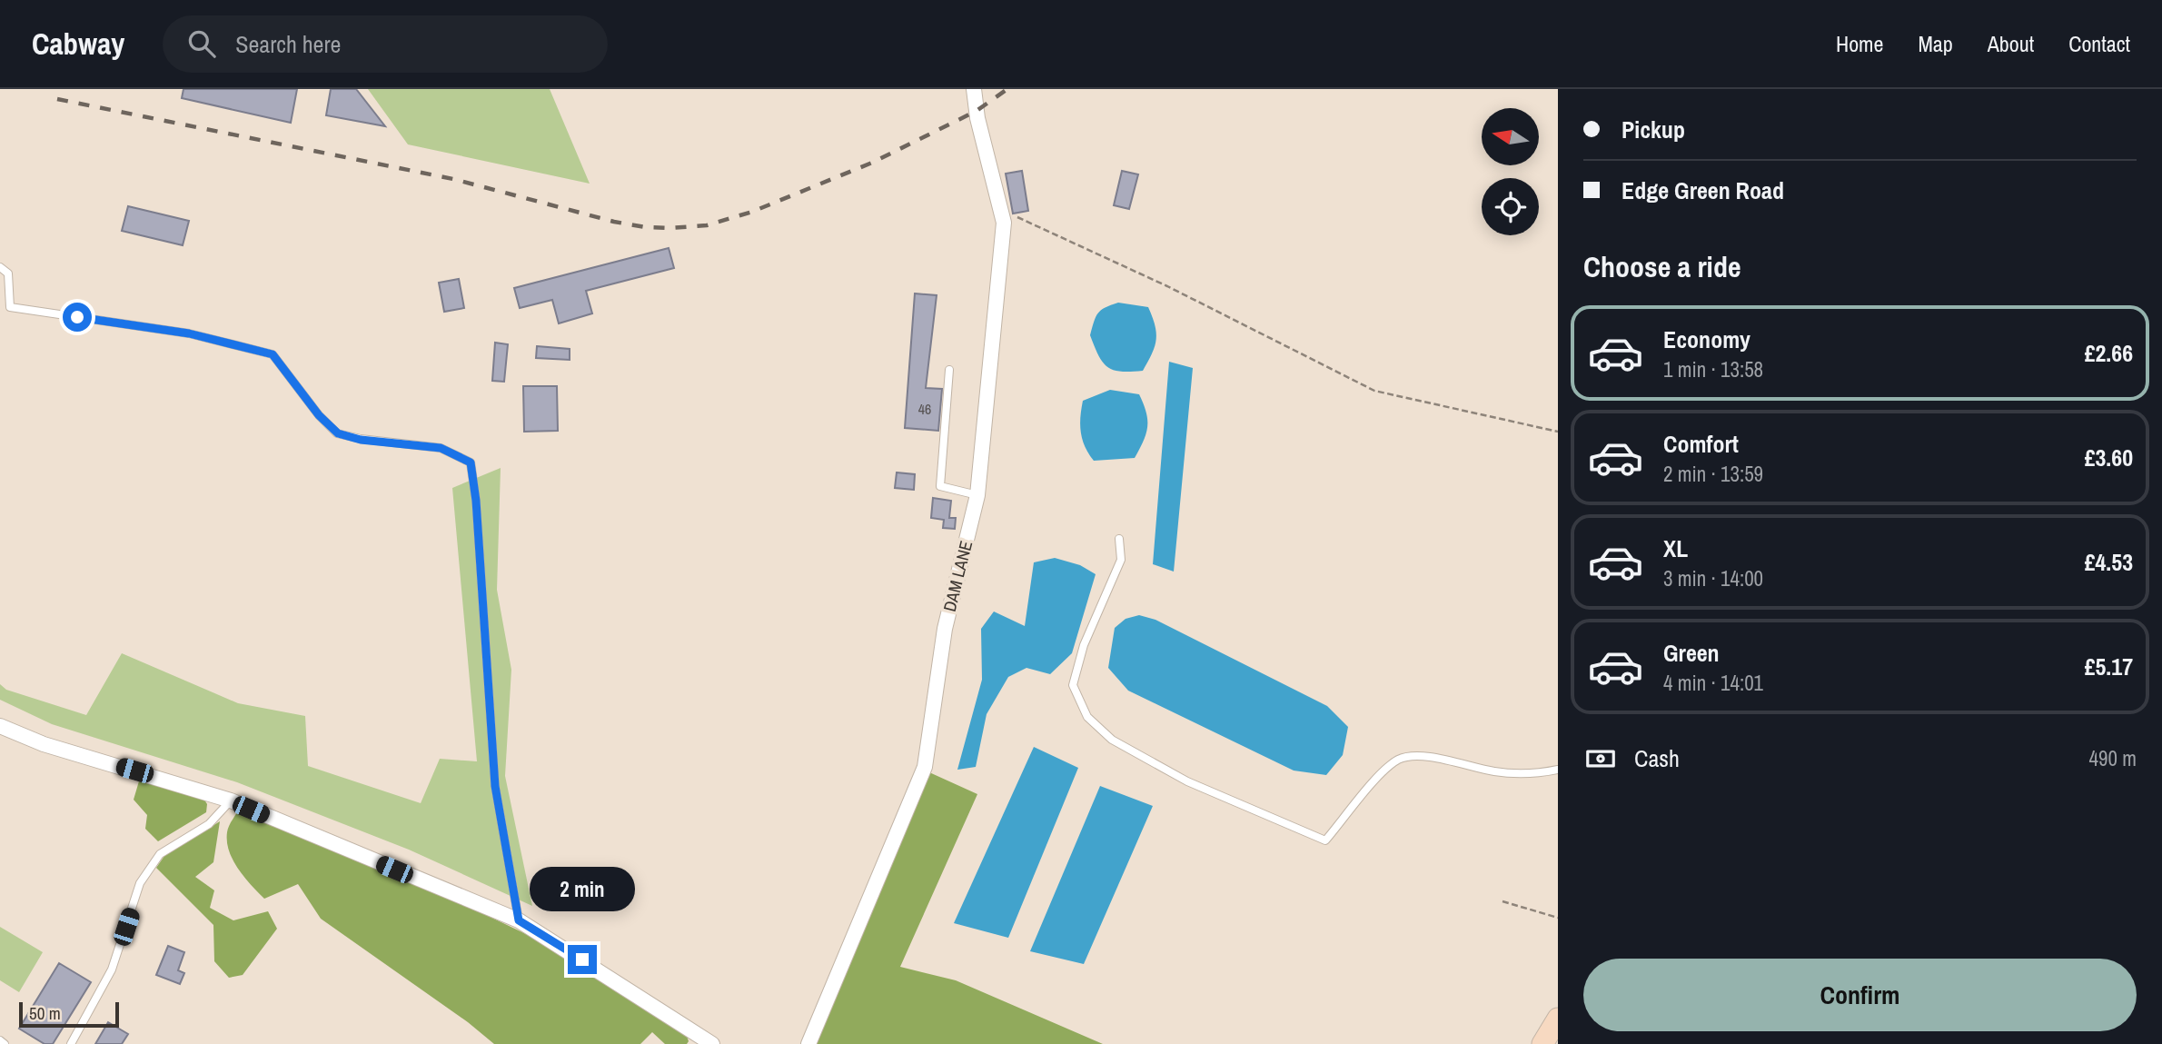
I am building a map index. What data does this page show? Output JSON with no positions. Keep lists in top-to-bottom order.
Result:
{
  "streets": {
    "street": ["DAM LANE"]
  },
  "house_numbers": ["46"],
  "scale_bar": "50 m",
  "north": "left",
  "page": {
    "header": "Cabway",
    "search": "Search here",
    "nav": [
      "Home",
      "Map",
      "About",
      "Contact"
    ],
    "banner": ["Pickup", "Edge Green Road"],
    "heading": "Choose a ride",
    "list": [
      {
        "name": "Economy",
        "note": "1 min · 13:58",
        "value": "£2.66"
      },
      {
        "name": "Comfort",
        "note": "2 min · 13:59",
        "value": "£3.60"
      },
      {
        "name": "XL",
        "note": "3 min · 14:00",
        "value": "£4.53"
      },
      {
        "name": "Green",
        "note": "4 min · 14:01",
        "value": "£5.17"
      }
    ],
    "pay": ["Cash", "490 m"],
    "bubble": "2 min",
    "buttons": "Confirm",
    "scale": "50 m"
  }
}
